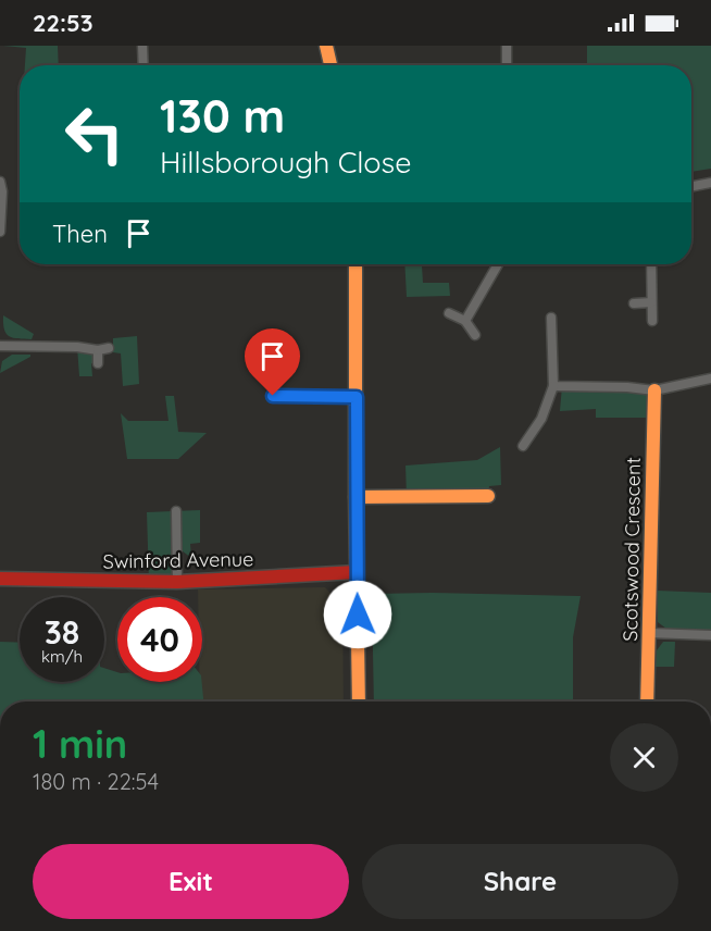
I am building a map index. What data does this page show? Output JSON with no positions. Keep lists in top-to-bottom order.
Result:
{
  "streets": {
    "street": ["Scotswood Crescent", "Swinford Avenue"]
  },
  "page": {
    "status": "22:53",
    "turn": ["130 m", "Hillsborough Close"],
    "then": "Then",
    "speed": "38 km/h",
    "limit": "40",
    "heading": ["1 min", "180 m · 22:54"],
    "buttons": ["Exit", "Share"]
  }
}
